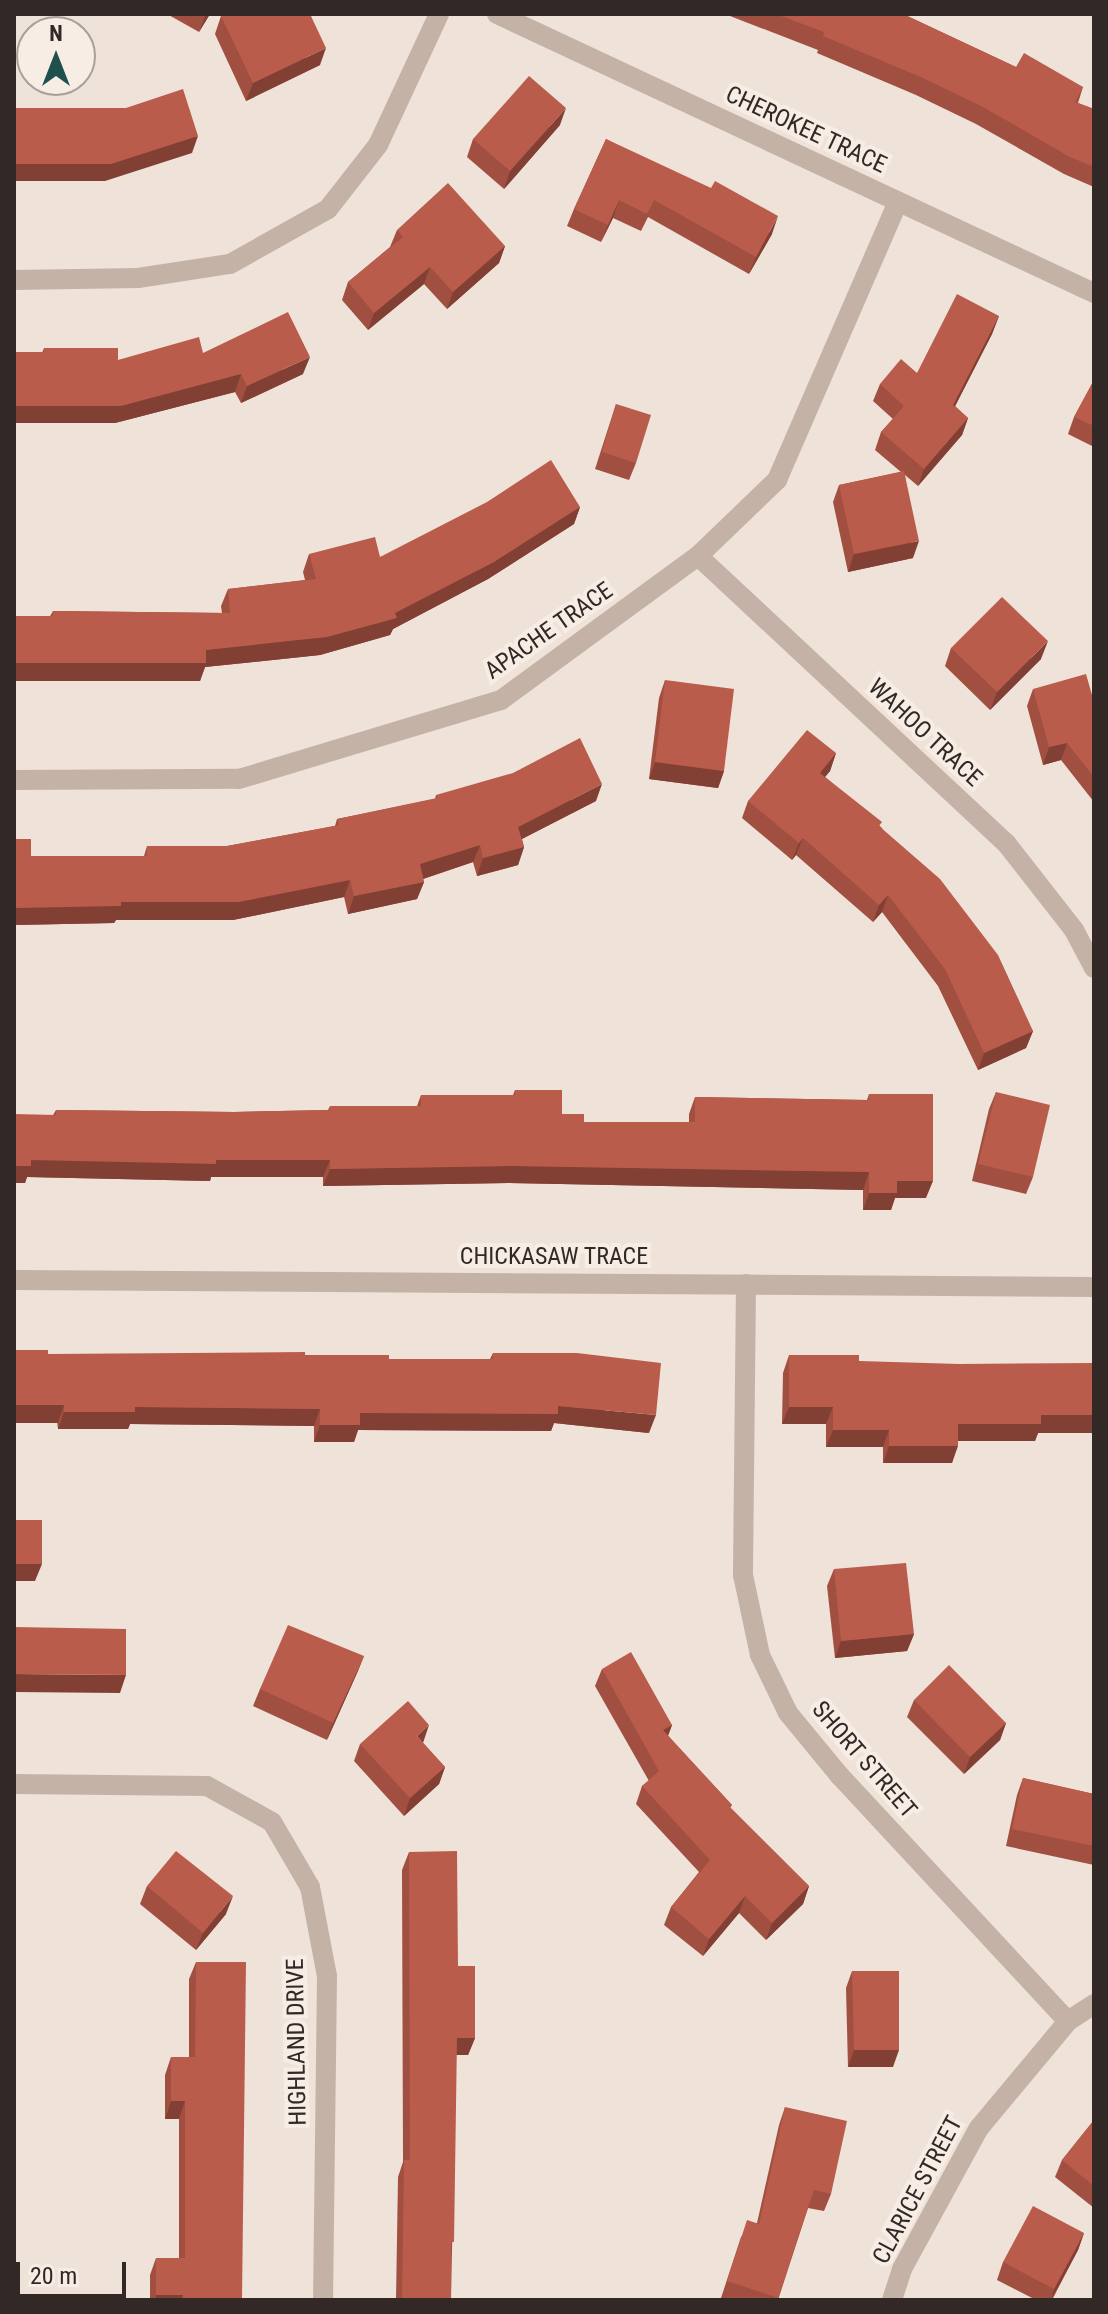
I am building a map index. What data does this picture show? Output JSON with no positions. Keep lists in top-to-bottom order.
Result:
{
  "streets": {
    "street": [
      "CHEROKEE TRACE",
      "APACHE TRACE",
      "WAHOO TRACE",
      "CHICKASAW TRACE",
      "SHORT STREET",
      "HIGHLAND DRIVE",
      "CLARICE STREET"
    ]
  },
  "crossings": [
    ["CHEROKEE TRACE", "APACHE TRACE"],
    ["APACHE TRACE", "WAHOO TRACE"],
    ["CHICKASAW TRACE", "SHORT STREET"],
    ["SHORT STREET", "CLARICE STREET"]
  ],
  "scale_bar": "20 m",
  "north": "top"
}
